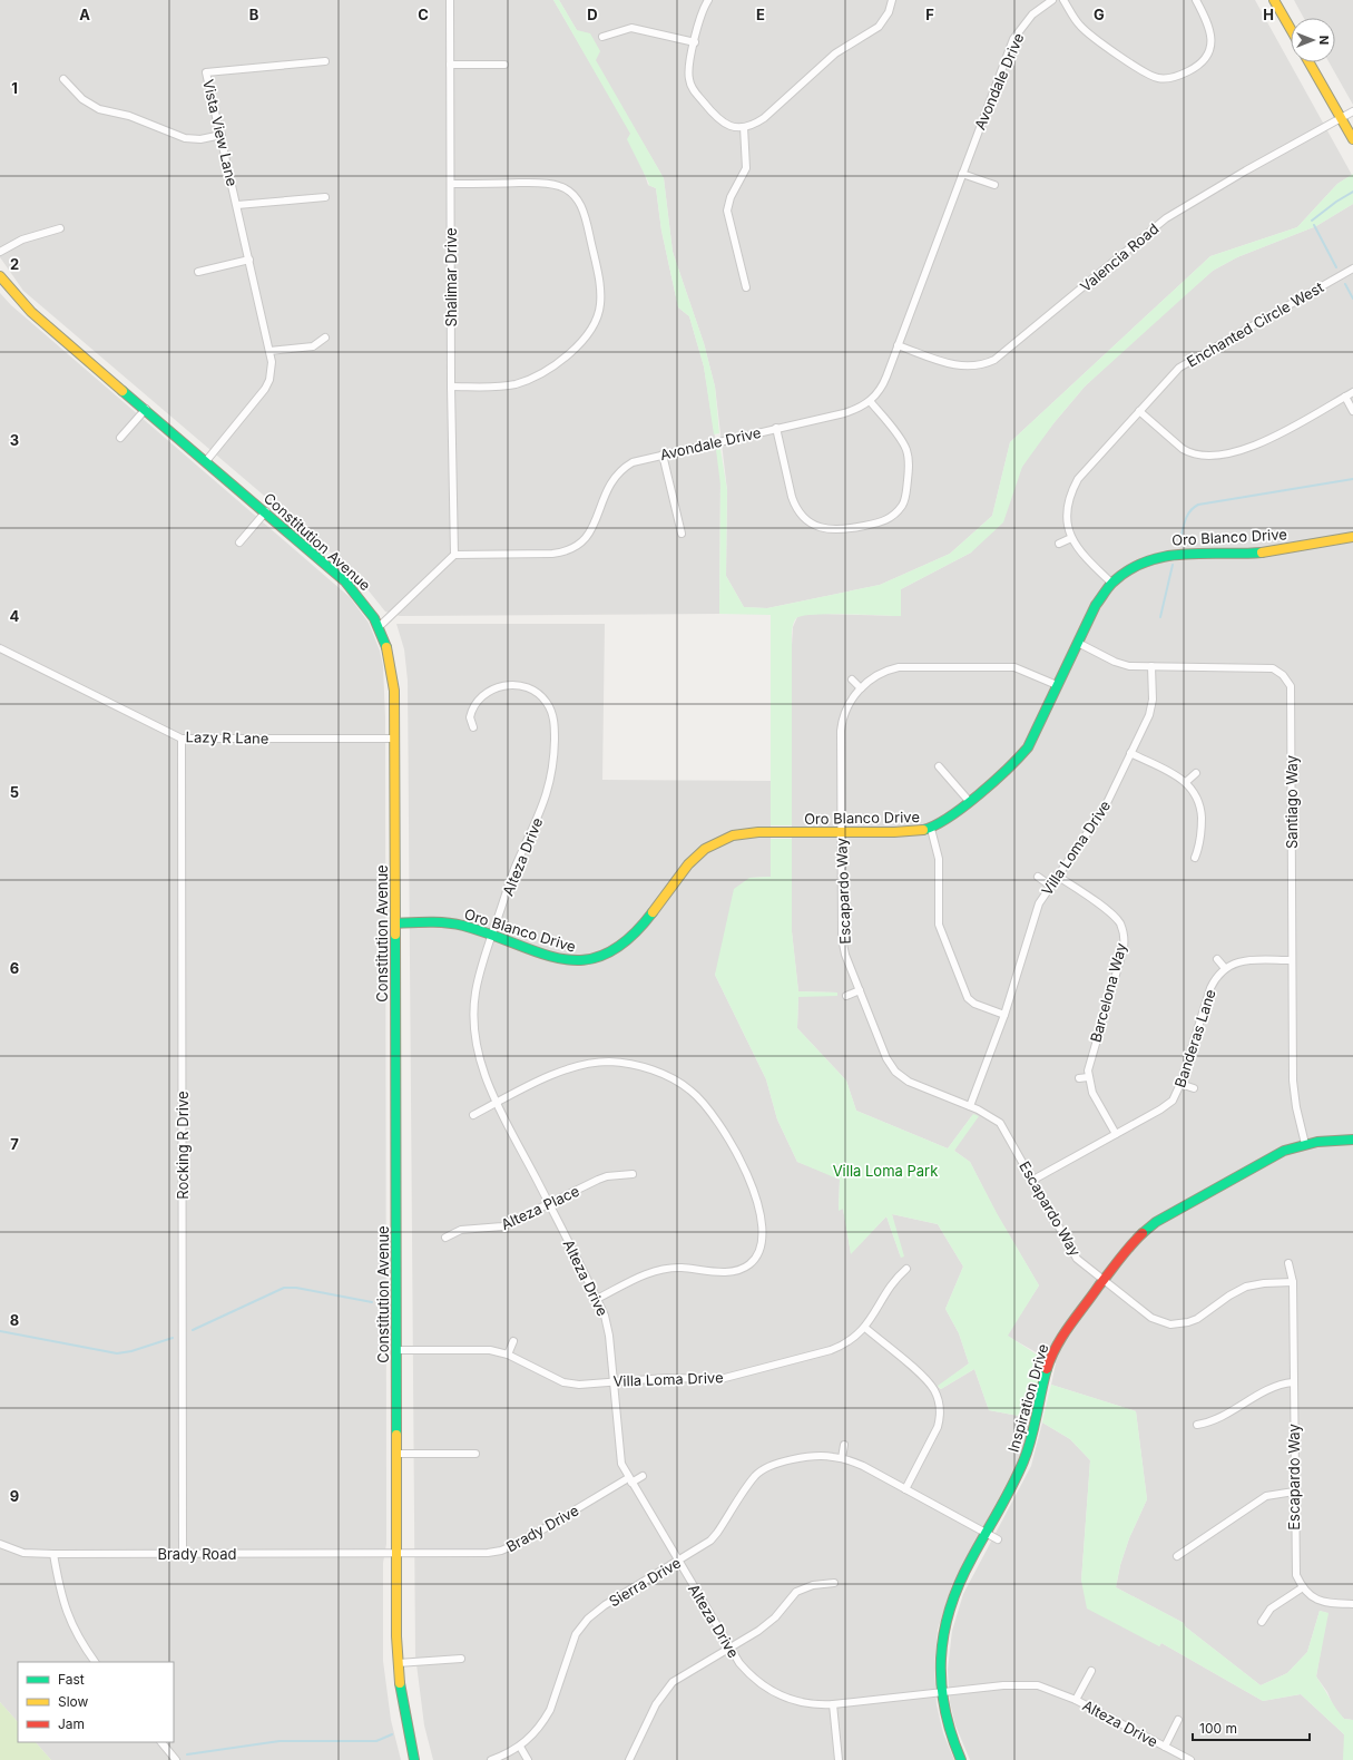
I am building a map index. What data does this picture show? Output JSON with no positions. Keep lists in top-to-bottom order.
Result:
{
  "streets": {
    "street": [
      "Avondale Drive",
      "Vista View Lane",
      "Valencia Road",
      "Shalimar Drive",
      "Enchanted Circle West",
      "Oro Blanco Drive",
      "Constitution Avenue",
      "Lazy R Lane",
      "Santiago Way",
      "Villa Loma Drive",
      "Alteza Drive",
      "Escapardo Way",
      "Barcelona Way",
      "Banderas Lane",
      "Rocking R Drive",
      "Alteza Place",
      "Inspiration Drive",
      "Brady Drive",
      "Brady Road",
      "Sierra Drive"
    ]
  },
  "crossings": [
    ["Avondale Drive", "Valencia Road"],
    ["Avondale Drive", "Shalimar Drive"],
    ["Vista View Lane", "Constitution Avenue"],
    ["Enchanted Circle West", "Oro Blanco Drive"],
    ["Oro Blanco Drive", "Constitution Avenue"],
    ["Oro Blanco Drive", "Santiago Way"],
    ["Oro Blanco Drive", "Alteza Drive"],
    ["Oro Blanco Drive", "Escapardo Way"],
    ["Constitution Avenue", "Lazy R Lane"],
    ["Constitution Avenue", "Villa Loma Drive"],
    ["Constitution Avenue", "Brady Drive"],
    ["Constitution Avenue", "Brady Road"],
    ["Lazy R Lane", "Rocking R Drive"],
    ["Santiago Way", "Villa Loma Drive"],
    ["Santiago Way", "Inspiration Drive"],
    ["Villa Loma Drive", "Alteza Drive"],
    ["Villa Loma Drive", "Escapardo Way"],
    ["Villa Loma Drive", "Barcelona Way"],
    ["Alteza Drive", "Alteza Place"],
    ["Alteza Drive", "Inspiration Drive"],
    ["Alteza Drive", "Brady Drive"],
    ["Alteza Drive", "Sierra Drive"],
    ["Escapardo Way", "Banderas Lane"],
    ["Escapardo Way", "Inspiration Drive"],
    ["Barcelona Way", "Banderas Lane"],
    ["Rocking R Drive", "Brady Road"],
    ["Inspiration Drive", "Sierra Drive"],
    ["Brady Drive", "Brady Road"]
  ],
  "parks": ["Villa Loma Park"],
  "legend": ["Fast", "Slow", "Jam"],
  "scale_bar": "100 m",
  "north": "right",
  "grid": {
    "columns": [
      "A",
      "B",
      "C",
      "D",
      "E",
      "F",
      "G",
      "H"
    ],
    "rows": [
      "1",
      "2",
      "3",
      "4",
      "5",
      "6",
      "7",
      "8",
      "9"
    ]
  }
}
